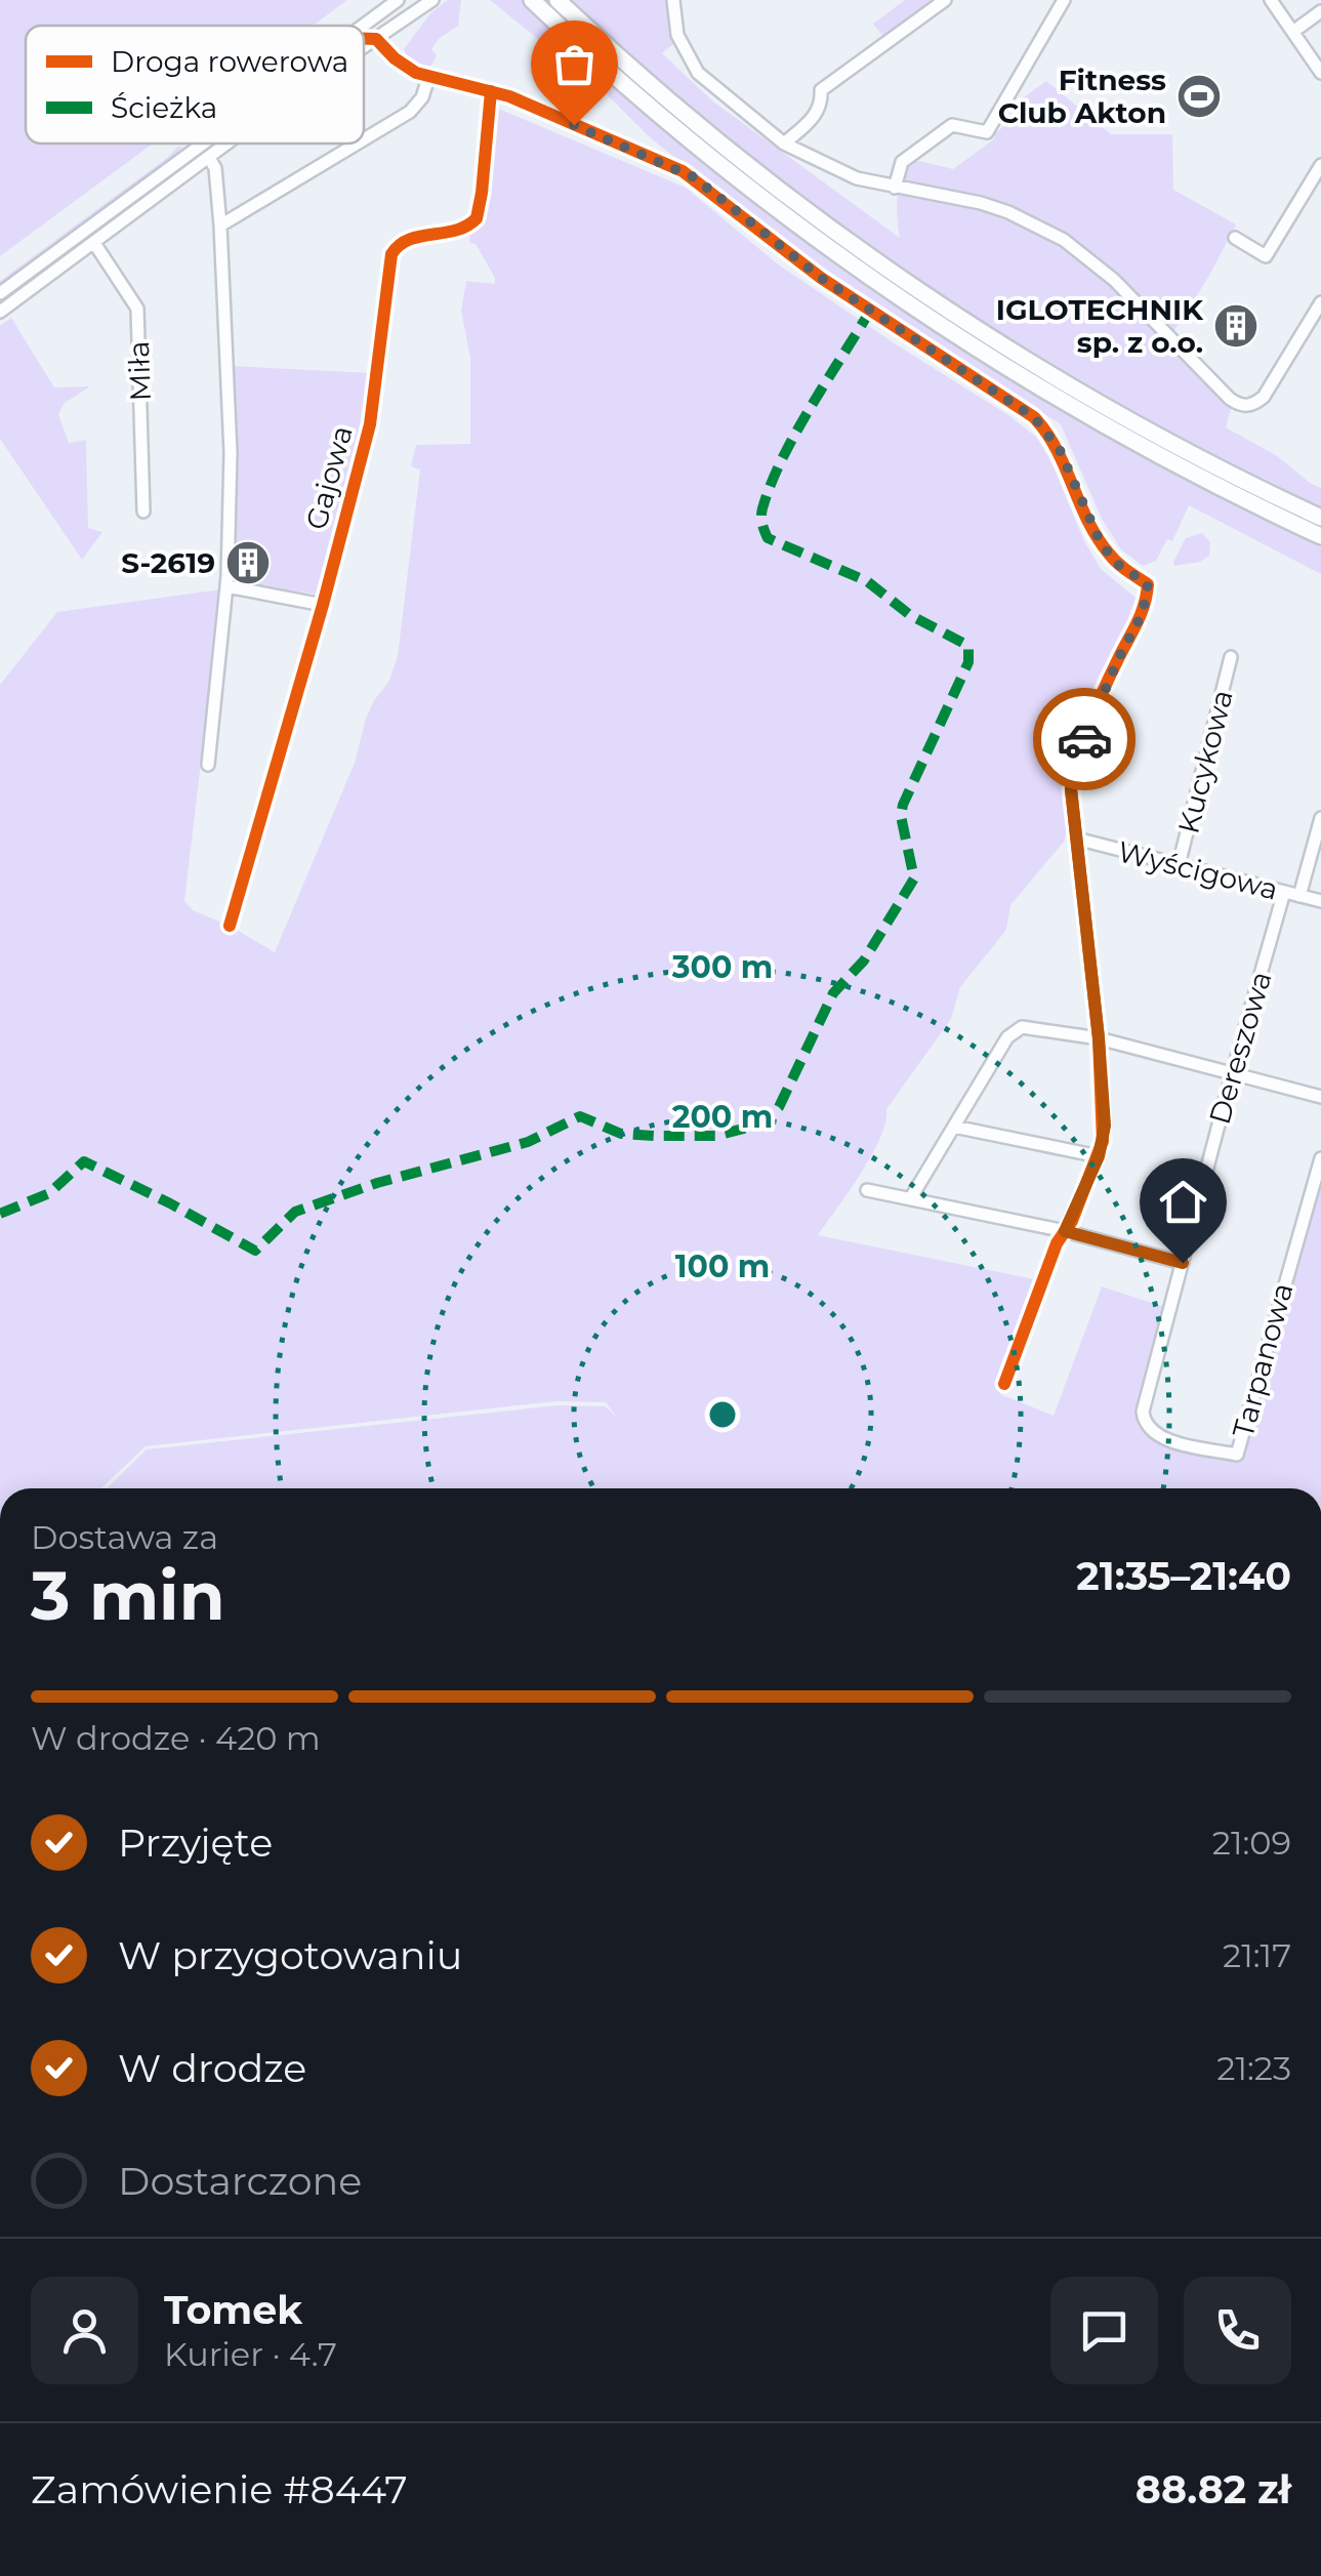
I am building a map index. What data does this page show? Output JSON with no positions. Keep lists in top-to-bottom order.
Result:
{
  "streets": {
    "street": [
      "Miła",
      "Gajowa",
      "Kucykowa",
      "Wyścigowa",
      "Dereszowa",
      "Tarpanowa"
    ]
  },
  "crossings": [
    ["Kucykowa", "Wyścigowa"],
    ["Wyścigowa", "Dereszowa"],
    ["Dereszowa", "Tarpanowa"]
  ],
  "places": {
    "sports": ["Fitness Club Akton"],
    "building": ["IGLOTECHNIK sp. z o.o.", "S-2619"]
  },
  "legend": ["Droga rowerowa", "Ścieżka"],
  "page": {
    "heading": ["3 min", "Dostawa za", "21:35–21:40"],
    "panel": [
      "Tomek",
      "Kurier · 4.7",
      "Zamówienie #8447",
      "88.82 zł"
    ],
    "bar": "W drodze · 420 m",
    "list": [
      ["Przyjęte", "21:09"],
      ["W przygotowaniu", "21:17"],
      ["W drodze", "21:23"],
      "Dostarczone"
    ]
  },
  "rings": ["300 m", "200 m", "100 m"]
}
